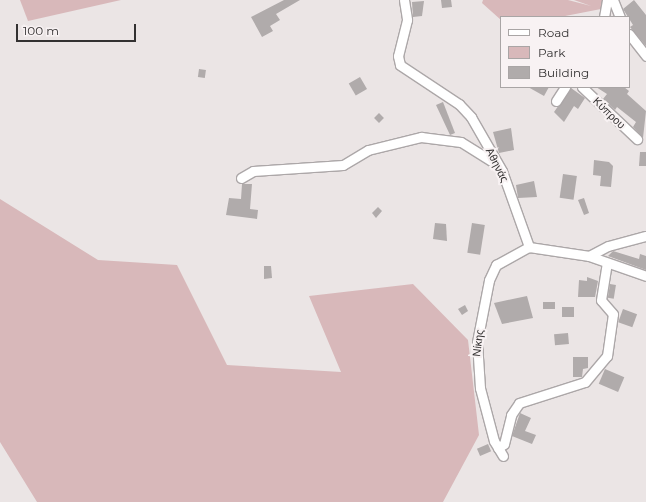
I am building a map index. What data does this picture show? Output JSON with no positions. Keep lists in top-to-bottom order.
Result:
{
  "streets": {
    "street": ["Κύπρου", "Αθηνάς", "Νίκης"]
  },
  "crossings": [
    ["Αθηνάς", "Νίκης"]
  ],
  "legend": ["Road", "Park", "Building"],
  "scale_bar": "100 m"
}
